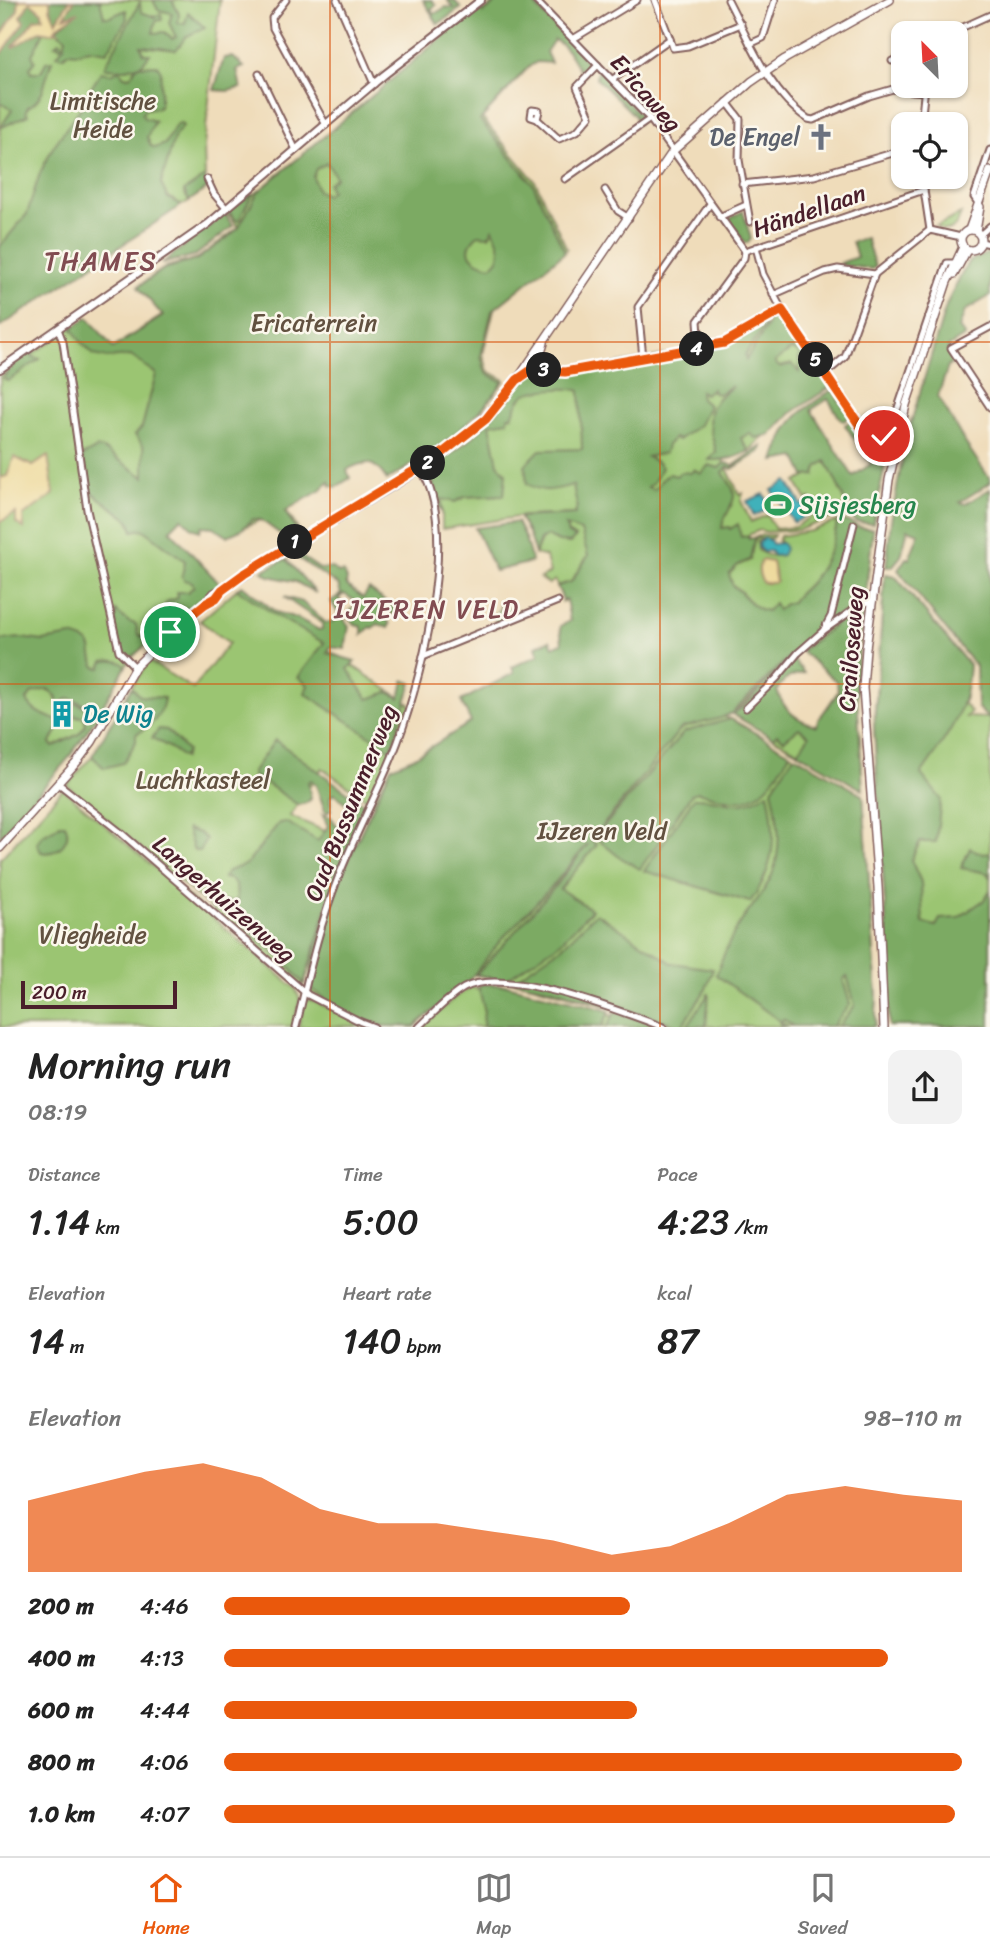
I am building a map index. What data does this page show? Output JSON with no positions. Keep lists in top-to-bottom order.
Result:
{
  "streets": {
    "main road": ["Crailoseweg"],
    "street": [
      "Ericaweg",
      "Händellaan",
      "Oud Bussummerweg",
      "Langerhuizenweg"
    ]
  },
  "crossings": [
    ["Ericaweg", "Händellaan"],
    ["Oud Bussummerweg", "Langerhuizenweg"]
  ],
  "districts": ["THAMES", "IJZEREN VELD"],
  "parks": [
    "Limitische Heide",
    "Ericaterrein",
    "Luchtkasteel",
    "IJzeren Veld",
    "Vliegheide"
  ],
  "places": {
    "church": ["De Engel"],
    "sports": ["Sijsjesberg"],
    "building": ["De Wig"]
  },
  "scale_bar": "200 m",
  "north": "top left",
  "page": {
    "pins": [
      "4",
      "5",
      "3",
      "2",
      "1"
    ],
    "scale": "200 m",
    "heading": ["Morning run", "08:19"],
    "stats": [
      ["Distance", "1.14 km"],
      ["Time", "5:00"],
      ["Pace", "4:23 /km"],
      ["Elevation", "14 m"],
      ["Heart rate", "140 bpm"],
      ["kcal", "87"]
    ],
    "chart": ["Elevation", "98–110 m"],
    "list": [
      {
        "name": "200 m",
        "note": "4:46"
      },
      {
        "name": "400 m",
        "note": "4:13"
      },
      {
        "name": "600 m",
        "note": "4:44"
      },
      {
        "name": "800 m",
        "note": "4:06"
      },
      {
        "name": "1.0 km",
        "note": "4:07"
      }
    ],
    "tabs": ["Home", "Map", "Saved"]
  }
}
